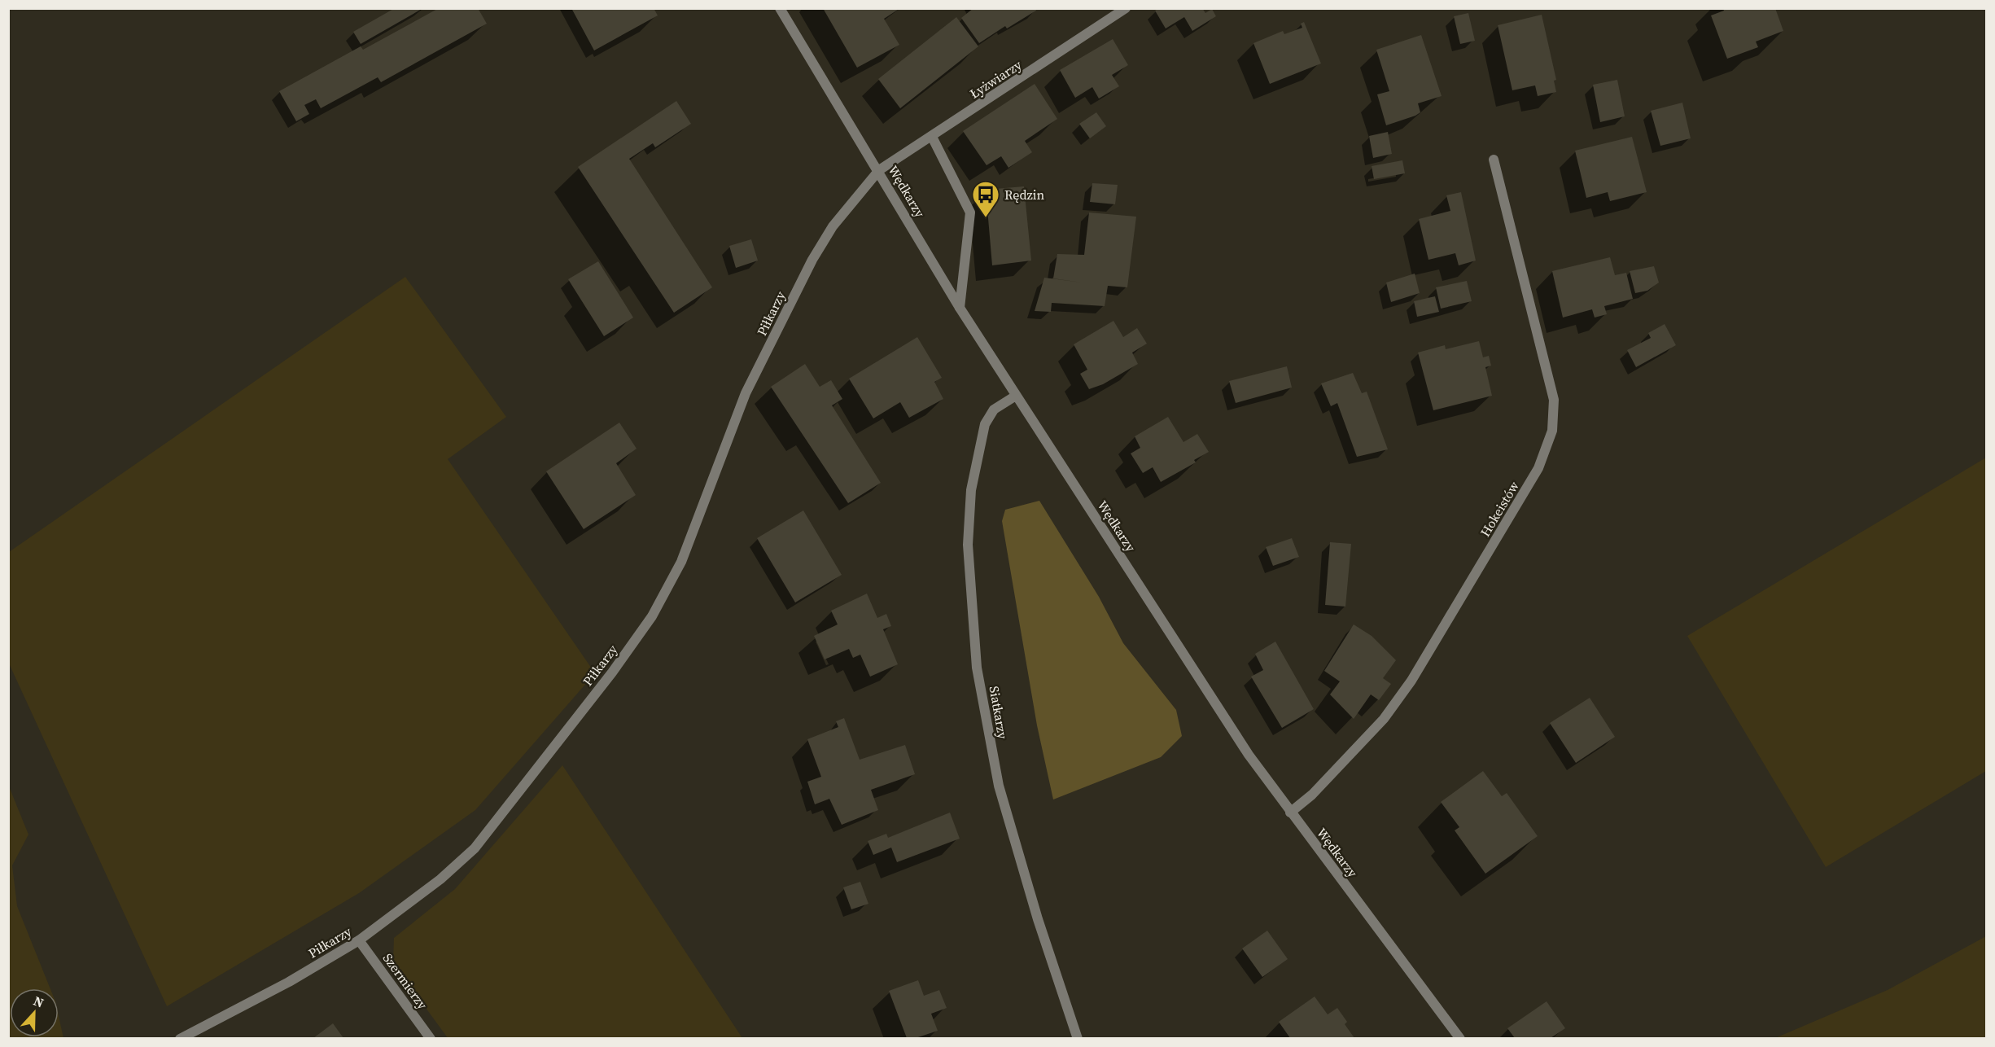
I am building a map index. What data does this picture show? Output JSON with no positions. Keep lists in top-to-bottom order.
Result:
{
  "streets": {
    "street": [
      "Łyżwiarzy",
      "Wędkarzy",
      "Piłkarzy",
      "Hokeistów",
      "Siatkarzy",
      "Szermierzy"
    ]
  },
  "crossings": [
    ["Łyżwiarzy", "Wędkarzy"],
    ["Łyżwiarzy", "Piłkarzy"],
    ["Wędkarzy", "Piłkarzy"],
    ["Wędkarzy", "Hokeistów"],
    ["Wędkarzy", "Siatkarzy"],
    ["Piłkarzy", "Szermierzy"]
  ],
  "places": {
    "bus stop": ["Rędzin"]
  },
  "north": "top"
}
